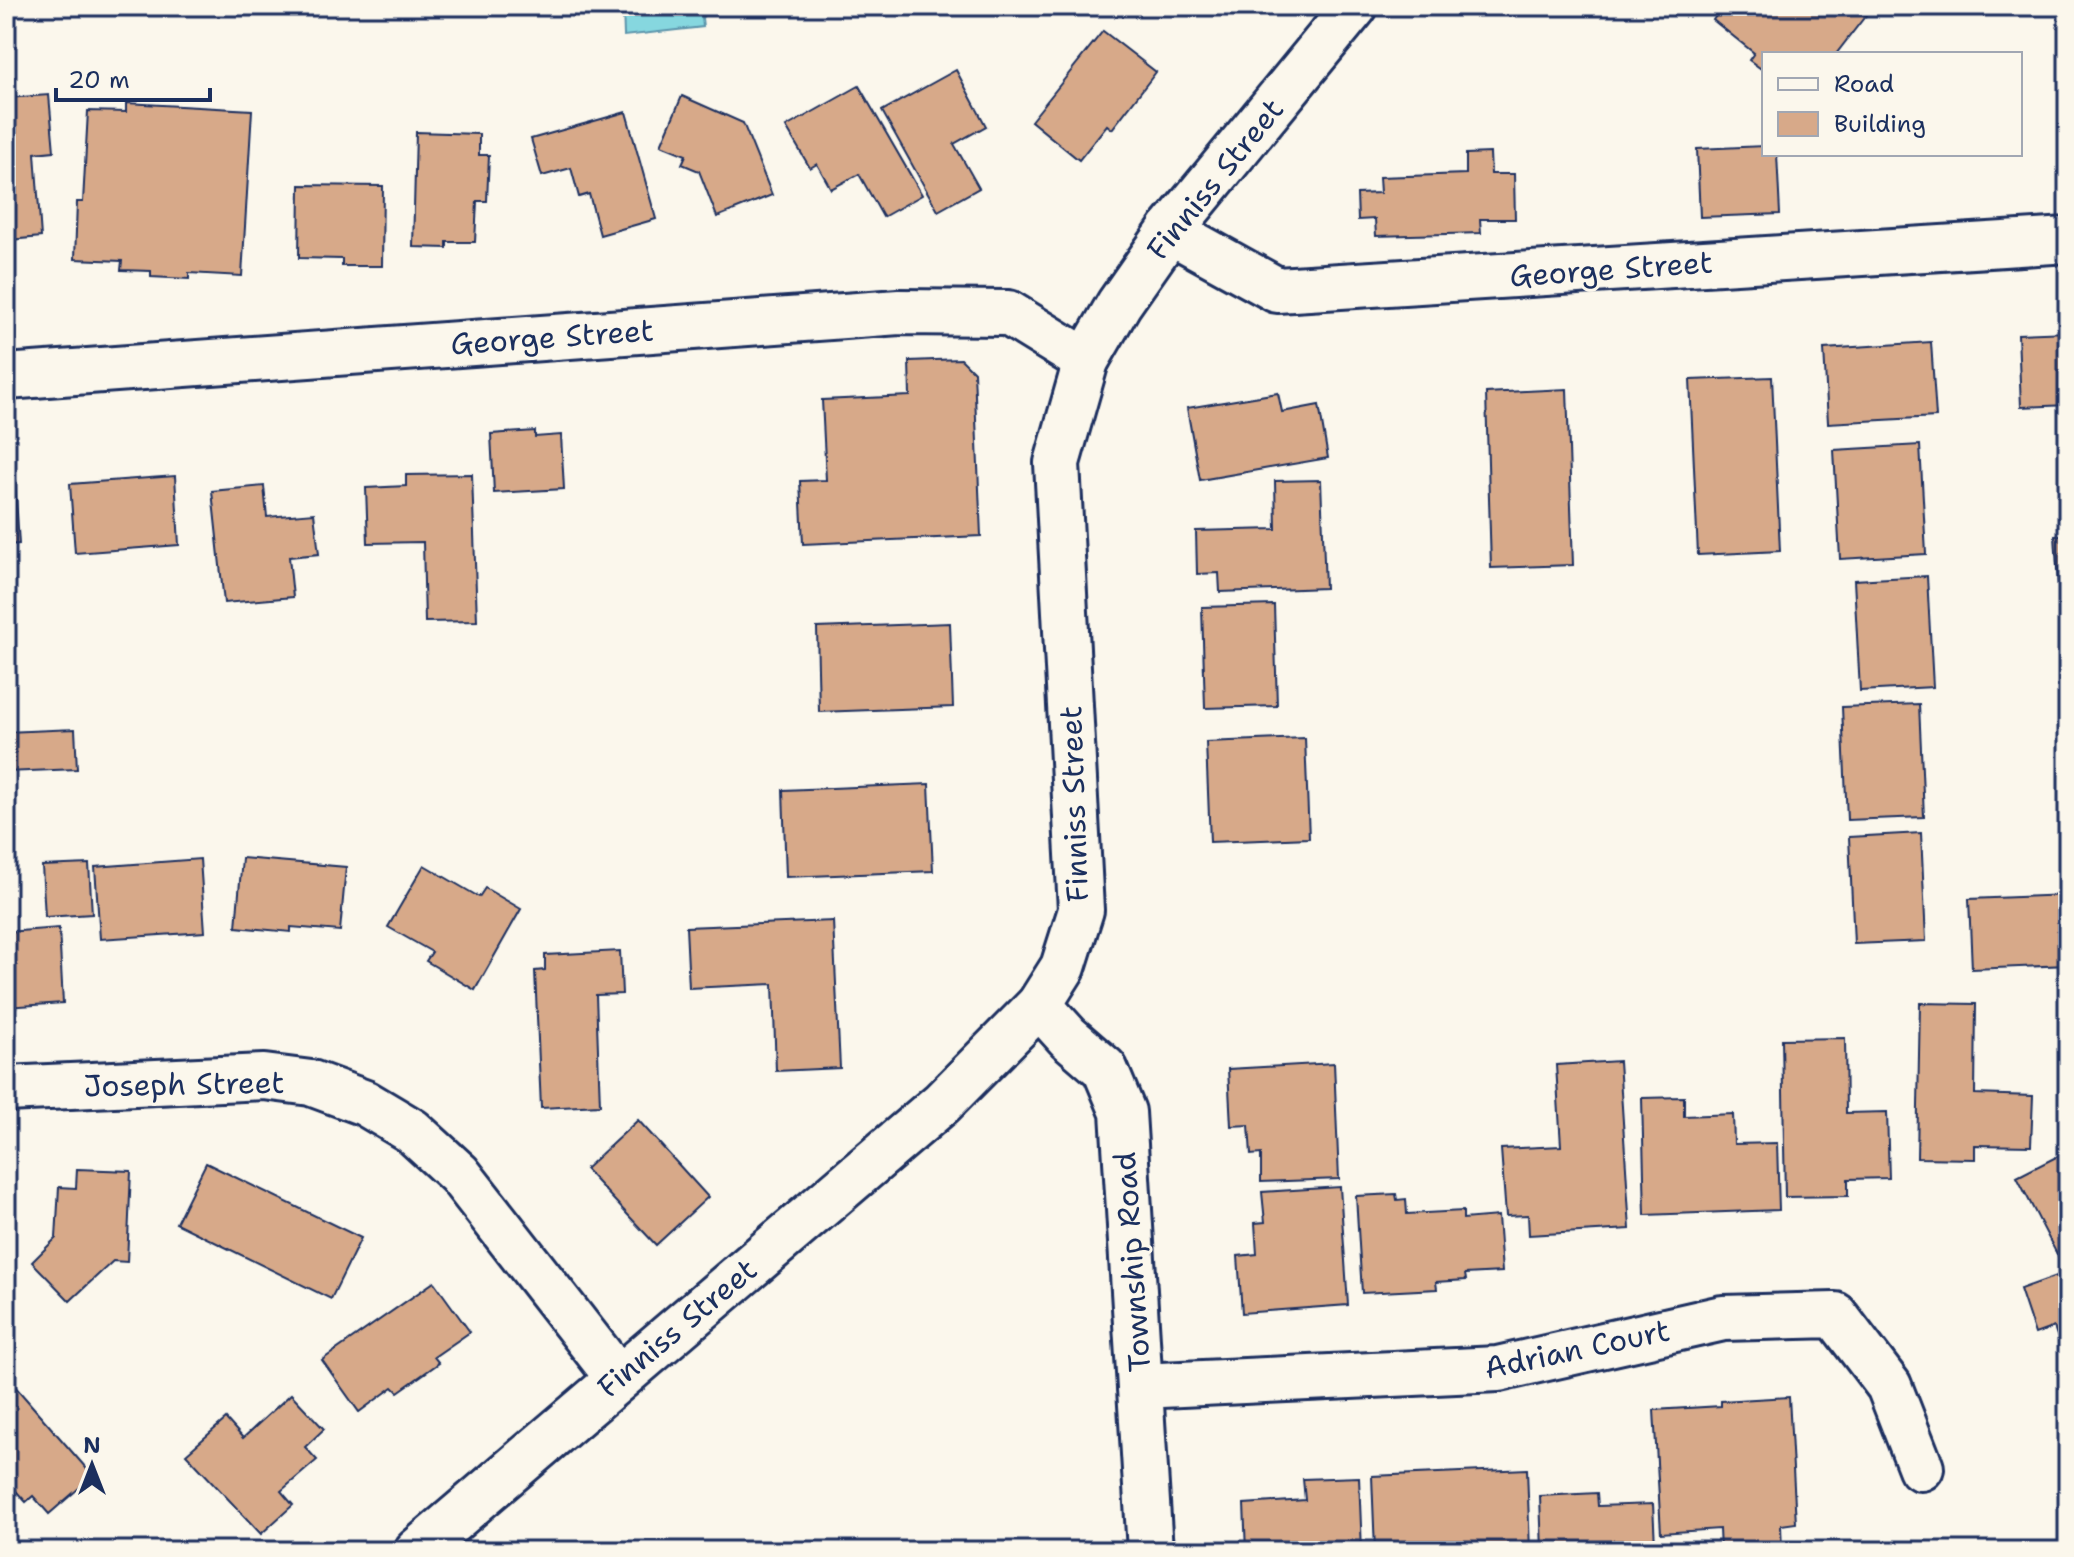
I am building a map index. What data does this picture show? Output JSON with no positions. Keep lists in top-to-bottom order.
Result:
{
  "streets": {
    "street": [
      "Finniss Street",
      "George Street",
      "Joseph Street",
      "Township Road",
      "Adrian Court"
    ]
  },
  "crossings": [
    ["Finniss Street", "George Street"],
    ["Finniss Street", "Joseph Street"],
    ["Finniss Street", "Township Road"],
    ["Township Road", "Adrian Court"]
  ],
  "legend": ["Road", "Building"],
  "scale_bar": "20 m",
  "north": "top"
}
